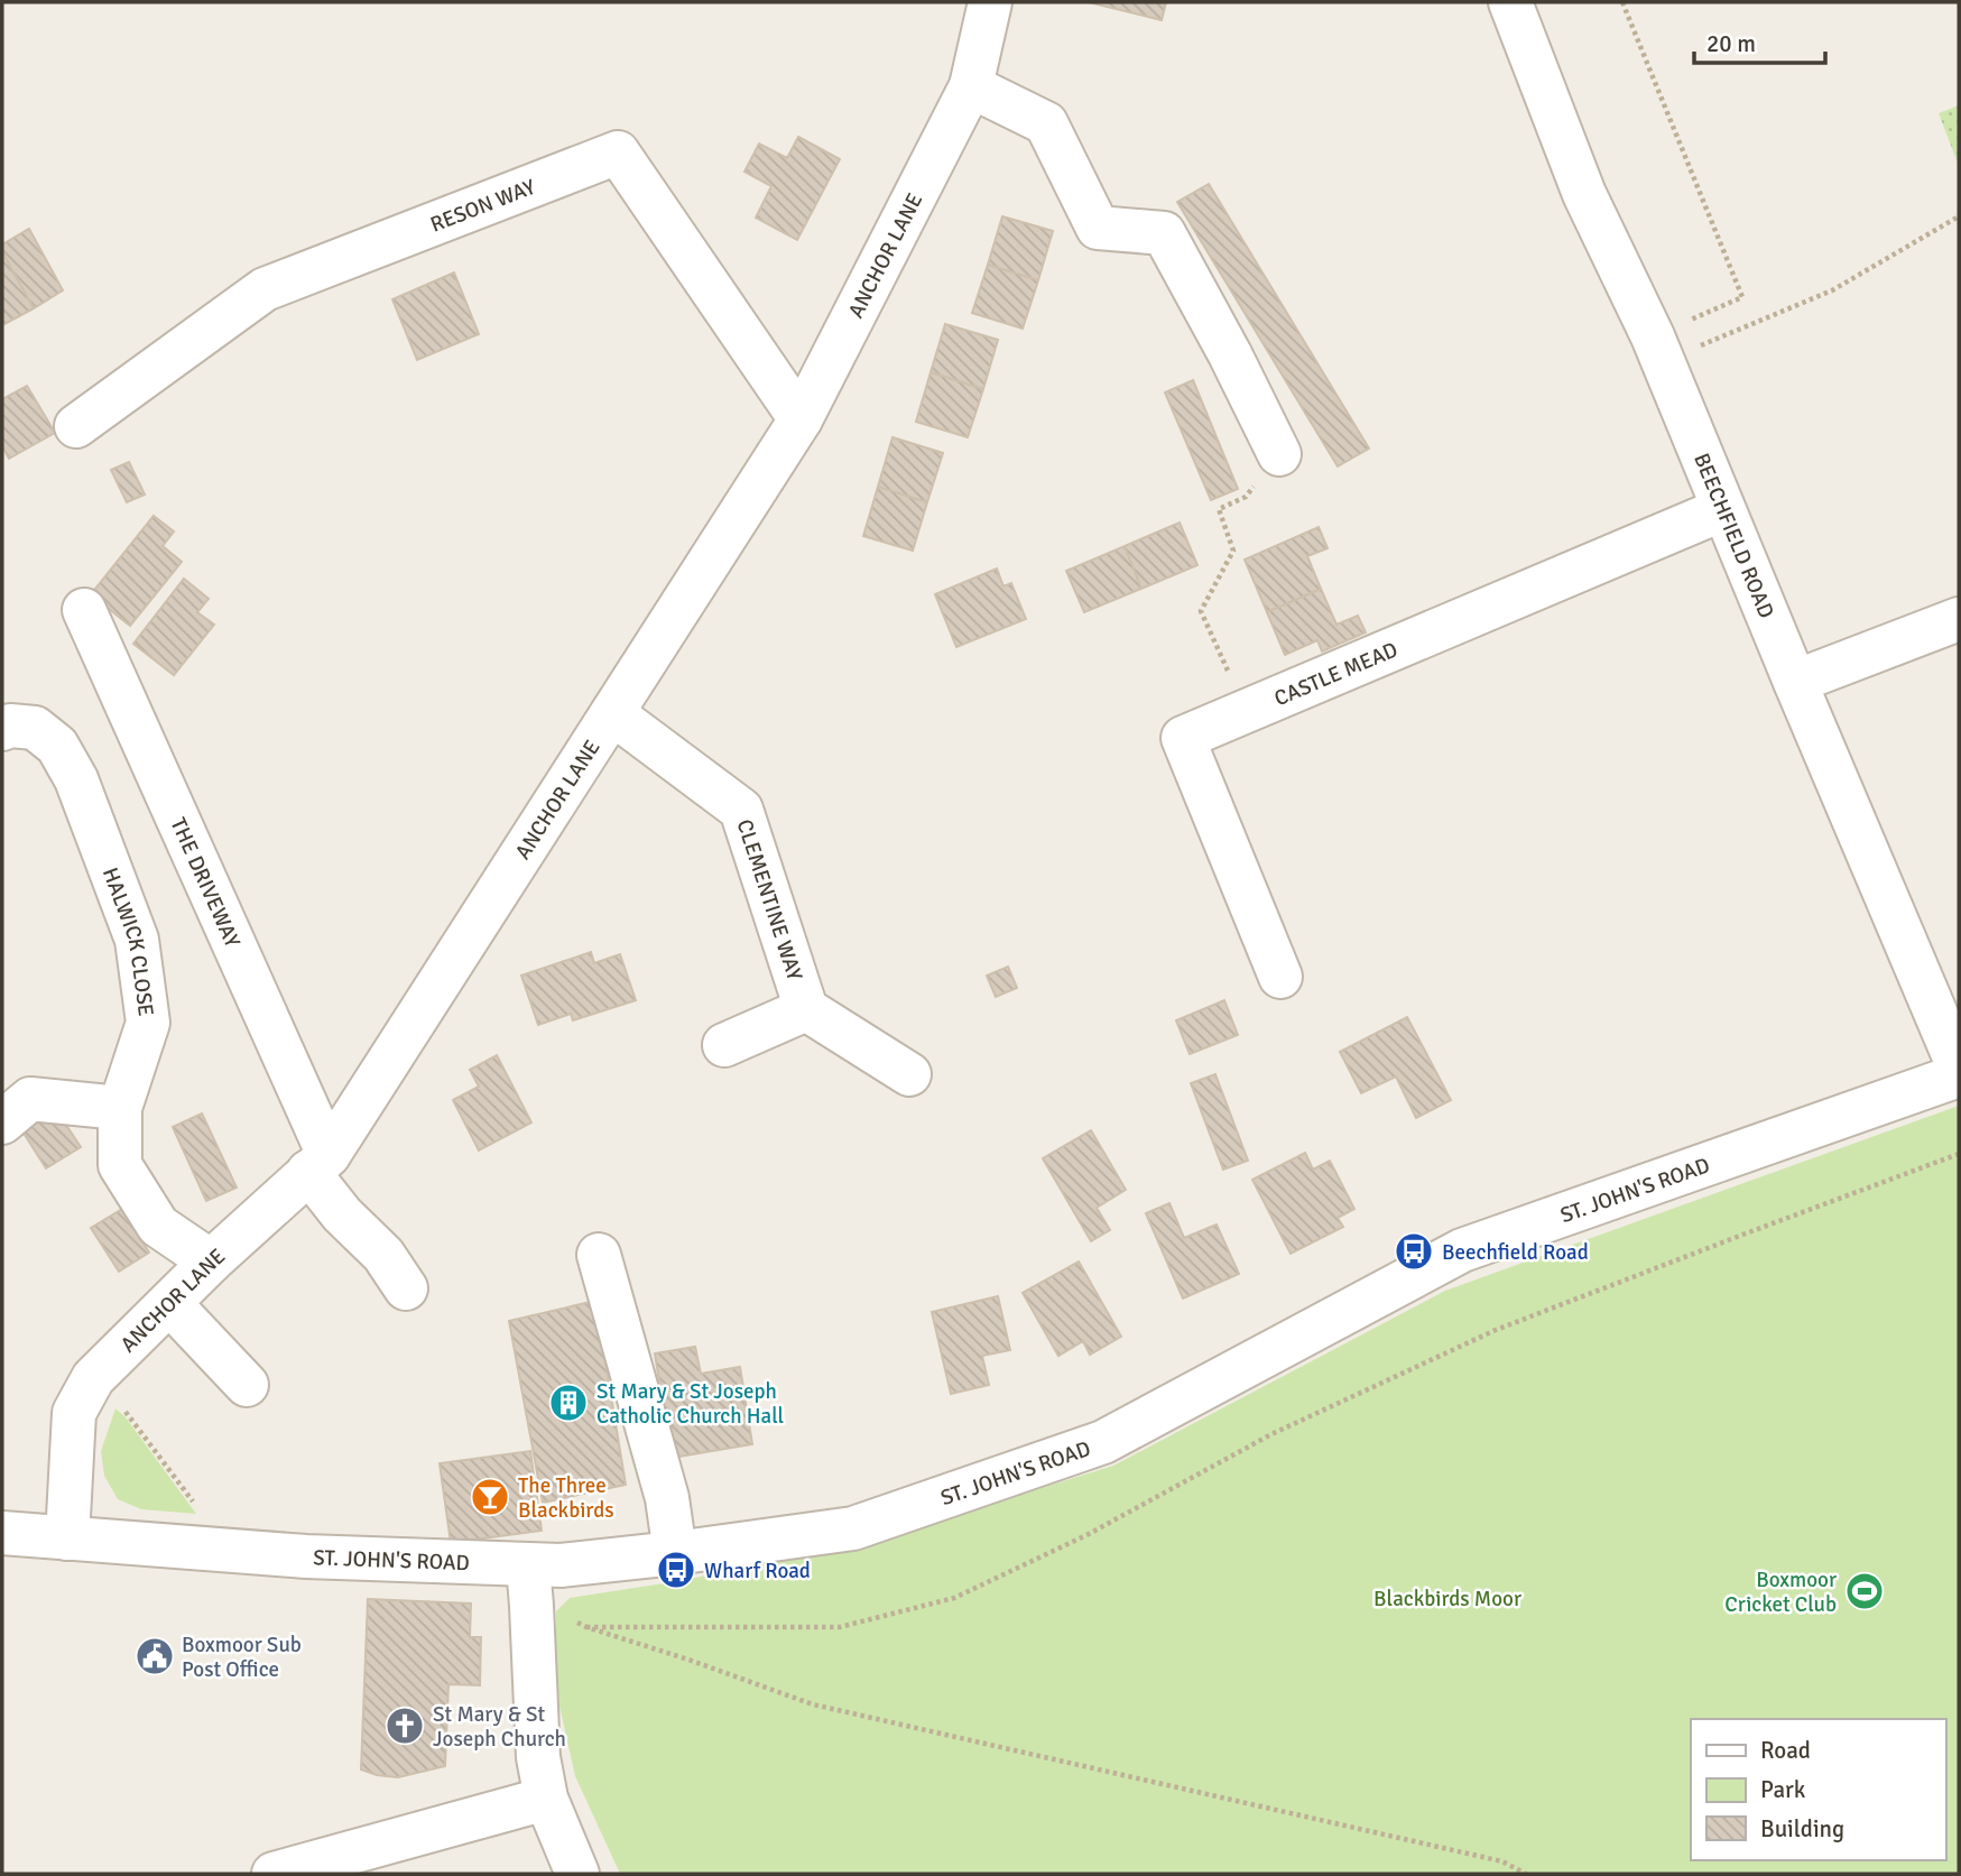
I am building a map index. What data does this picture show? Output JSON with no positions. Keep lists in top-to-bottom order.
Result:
{
  "streets": {
    "street": [
      "RESON WAY",
      "ANCHOR LANE",
      "BEECHFIELD ROAD",
      "CASTLE MEAD",
      "THE DRIVEWAY",
      "CLEMENTINE WAY",
      "HALWICK CLOSE",
      "ST. JOHN'S ROAD"
    ]
  },
  "crossings": [
    ["RESON WAY", "ANCHOR LANE"],
    ["ANCHOR LANE", "THE DRIVEWAY"],
    ["ANCHOR LANE", "CLEMENTINE WAY"],
    ["ANCHOR LANE", "HALWICK CLOSE"],
    ["ANCHOR LANE", "ST. JOHN'S ROAD"],
    ["BEECHFIELD ROAD", "CASTLE MEAD"]
  ],
  "parks": ["Blackbirds Moor"],
  "places": {
    "bus stop": ["Beechfield Road", "Wharf Road"],
    "building": ["St Mary & St Joseph Catholic Church Hall"],
    "bar": ["The Three Blackbirds"],
    "sports": ["Boxmoor Cricket Club"],
    "public building": ["Boxmoor Sub Post Office"],
    "church": ["St Mary & St Joseph Church"]
  },
  "legend": ["Road", "Park", "Building"],
  "scale_bar": "20 m"
}
